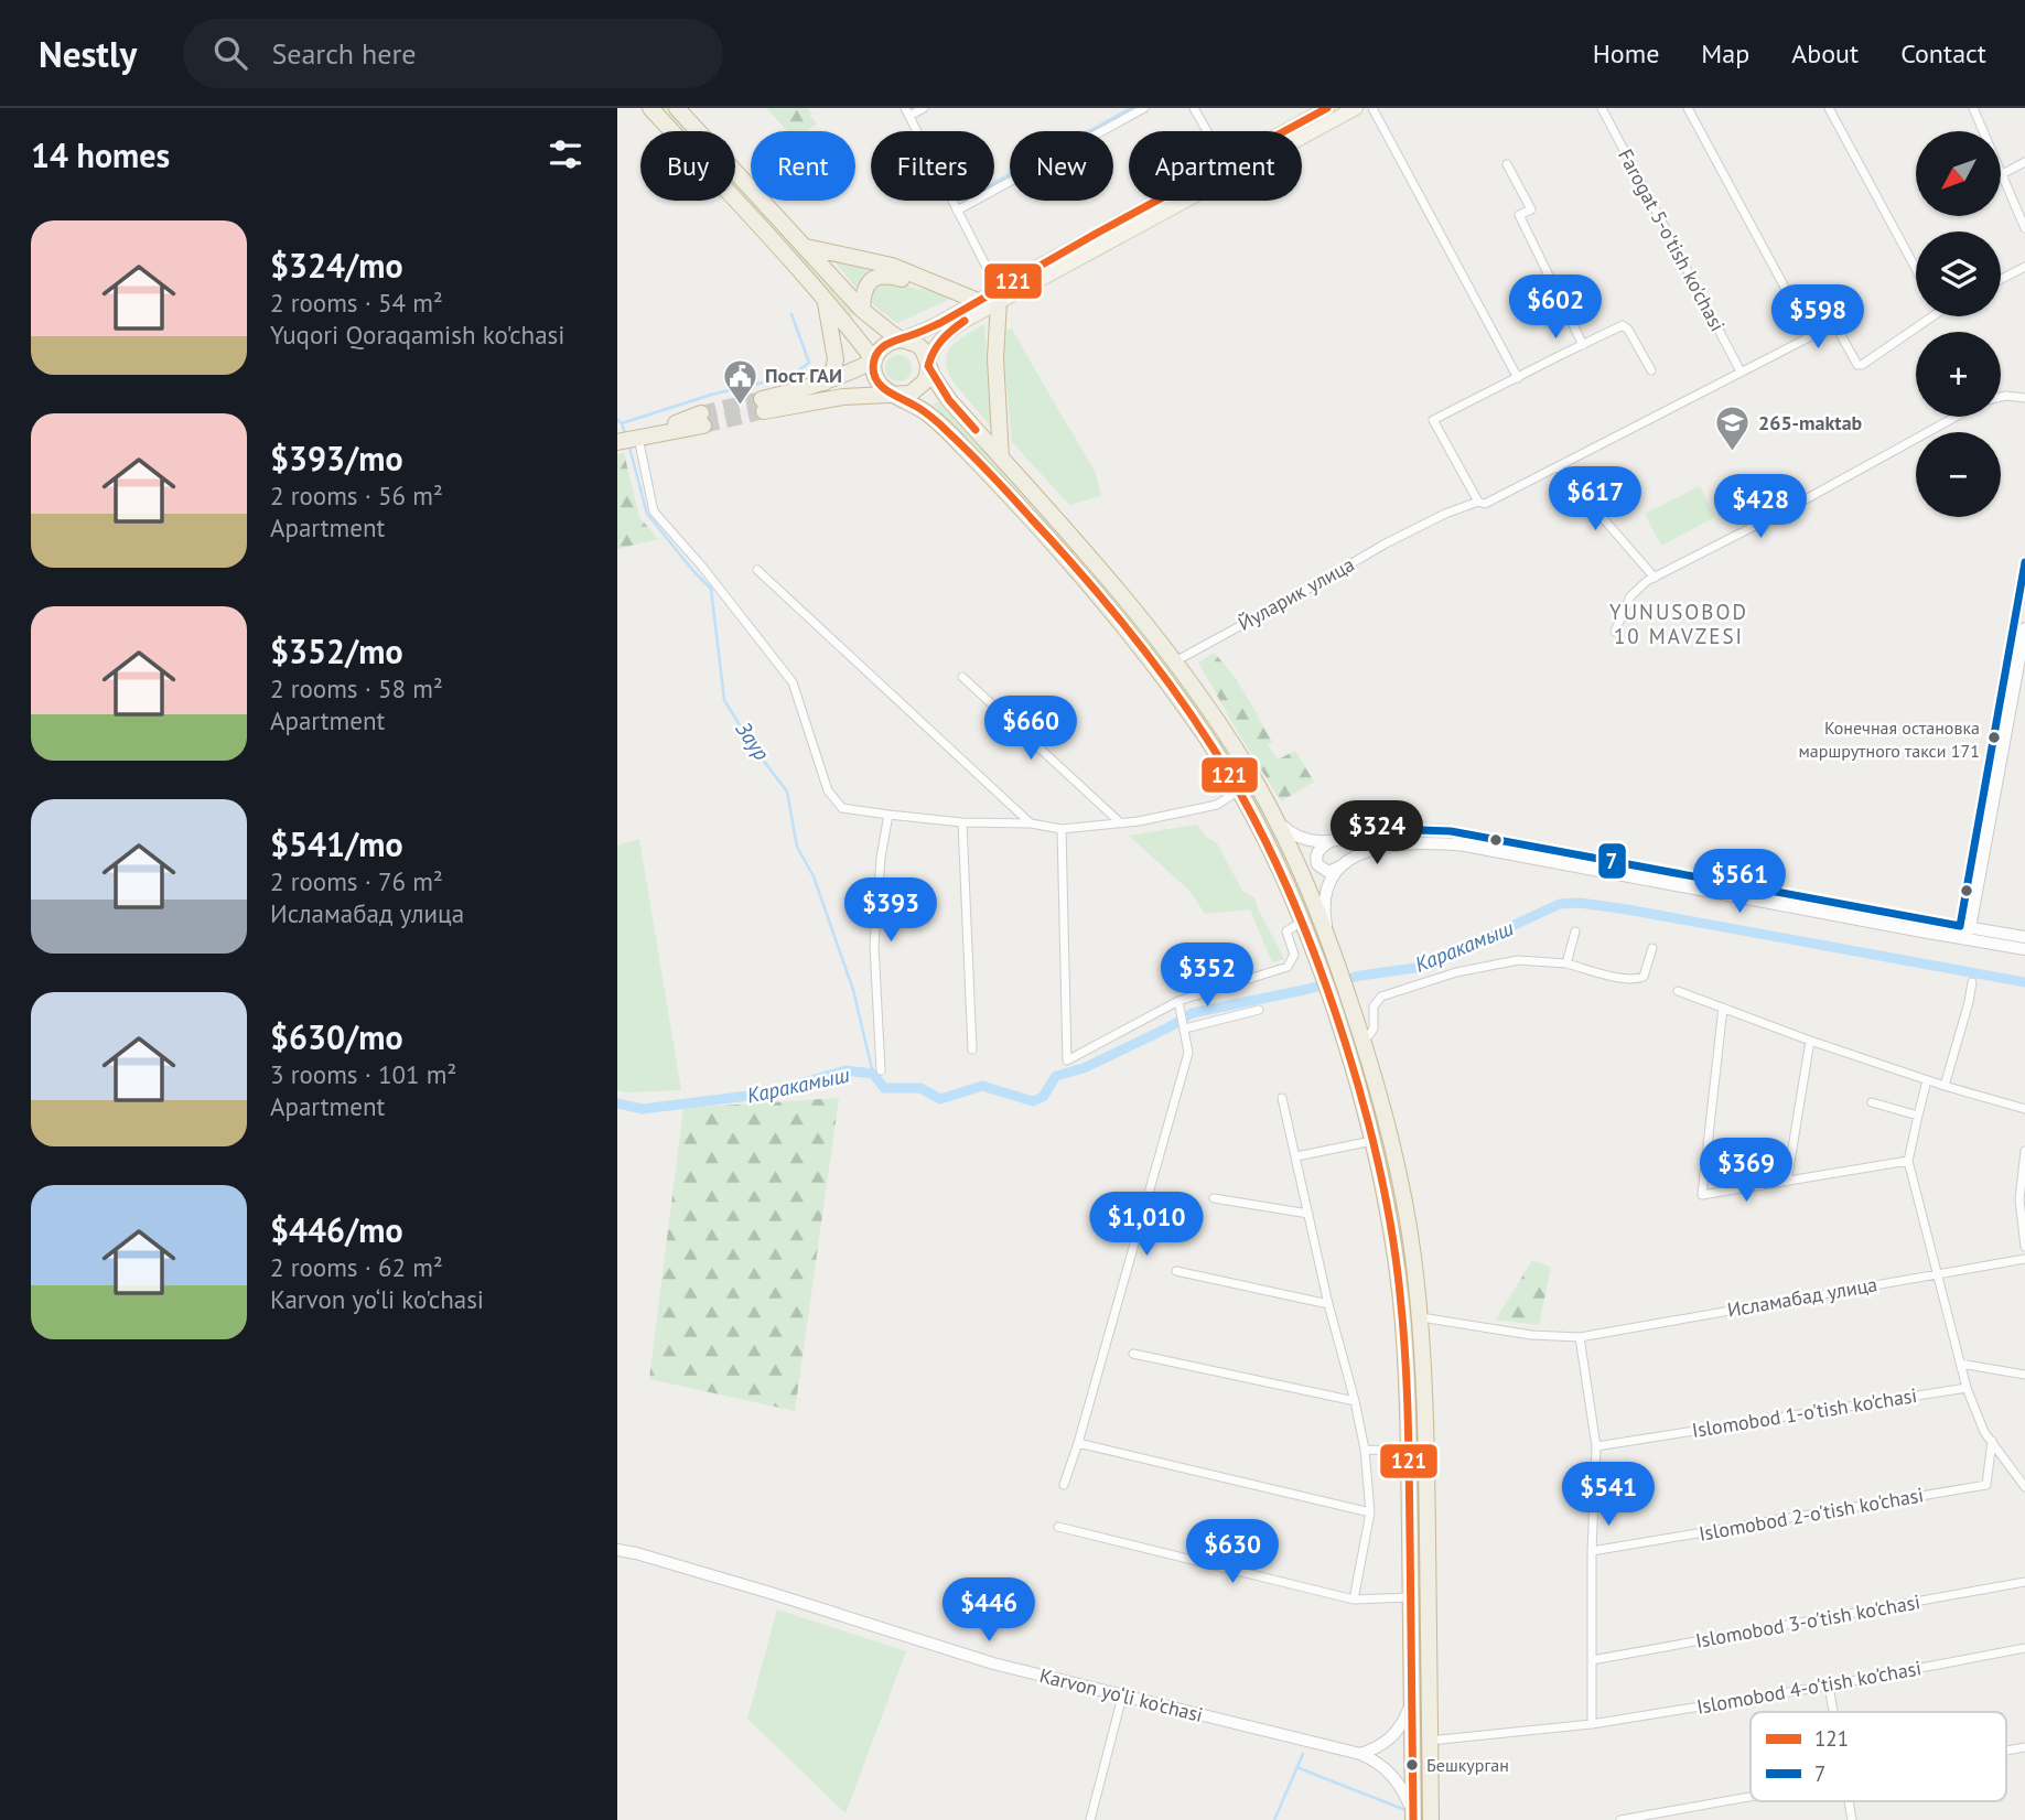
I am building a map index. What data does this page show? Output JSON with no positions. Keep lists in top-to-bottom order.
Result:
{
  "streets": {
    "main road": ["Karvon yo‘li ko'chasi"],
    "street": [
      "Farogat 5-o'tish ko'chasi",
      "Йуларик улица",
      "Исламабад улица",
      "Islomobod 1-o'tish ko'chasi",
      "Islomobod 2-o'tish ko'chasi",
      "Islomobod 3-o'tish ko'chasi",
      "Islomobod 4-o'tish ko'chasi"
    ]
  },
  "districts": ["YUNUSOBOD 10 MAVZESI"],
  "water": ["Заур", "Каракамыш"],
  "places": {
    "public building": ["Пост ГАИ"],
    "school or university": ["265-maktab"],
    "other": ["Конечная остановка маршрутного такси 171", "Бешкурган"]
  },
  "lines": ["transit line 121", "transit line 7"],
  "legend": ["121", "7"],
  "north": "bottom left",
  "page": {
    "header": "Nestly",
    "search": "Search here",
    "nav": [
      "Home",
      "Map",
      "About",
      "Contact"
    ],
    "heading": "14 homes",
    "map_buttons": ["+", "−"],
    "chip": [
      "Buy",
      "Rent",
      "Filters",
      "New",
      "Apartment"
    ],
    "list": [
      {
        "name": "$324/mo",
        "note": "2 rooms · 54 m² · Yuqori Qoraqamish ko'chasi"
      },
      {
        "name": "$393/mo",
        "note": "2 rooms · 56 m² · Apartment"
      },
      {
        "name": "$352/mo",
        "note": "2 rooms · 58 m² · Apartment"
      },
      {
        "name": "$541/mo",
        "note": "2 rooms · 76 m² · Исламабад улица"
      },
      {
        "name": "$630/mo",
        "note": "3 rooms · 101 m² · Apartment"
      },
      {
        "name": "$446/mo",
        "note": "2 rooms · 62 m² · Karvon yo‘li ko'chasi"
      }
    ],
    "price": [
      "$602",
      "$598",
      "$617",
      "$428",
      "$660",
      "$324",
      "$561",
      "$393",
      "$352",
      "$369",
      "$1,010",
      "$541",
      "$630",
      "$446"
    ]
  }
}
